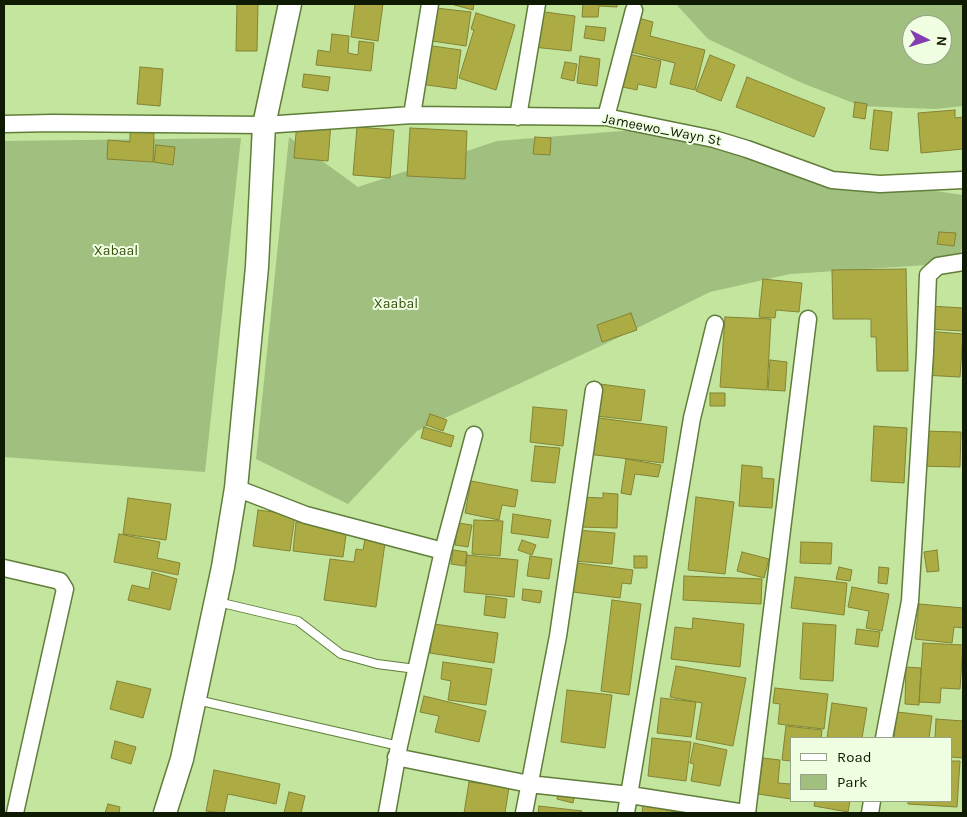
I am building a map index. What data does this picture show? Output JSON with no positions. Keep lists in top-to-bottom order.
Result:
{
  "streets": {
    "street": ["Jameewo_Wayn St"]
  },
  "parks": ["Xabaal", "Xaabal"],
  "legend": ["Road", "Park"],
  "north": "right"
}
